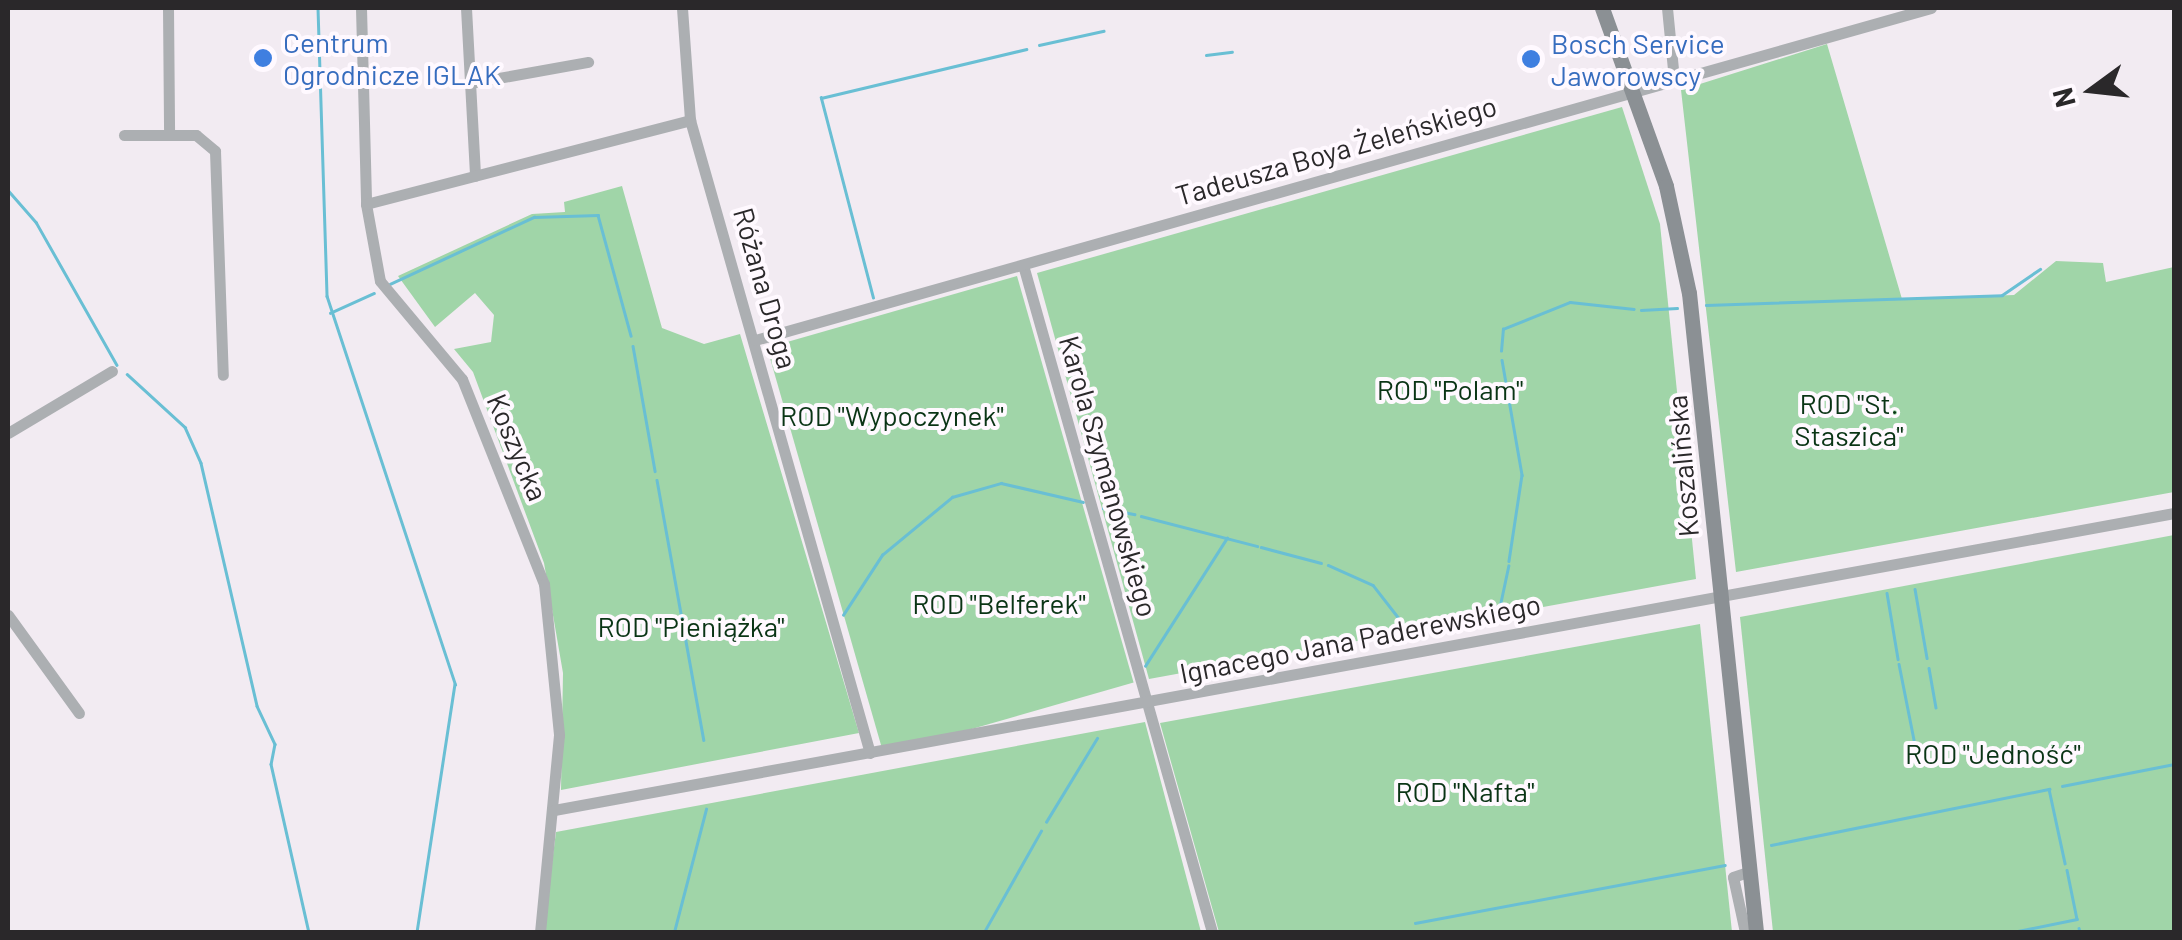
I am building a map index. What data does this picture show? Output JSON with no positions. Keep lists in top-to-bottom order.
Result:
{
  "streets": {
    "street": [
      "Tadeusza Boya Żeleńskiego",
      "Różana Droga",
      "Koszycka",
      "Koszalińska",
      "Karola Szymanowskiego",
      "Ignacego Jana Paderewskiego"
    ]
  },
  "crossings": [
    ["Tadeusza Boya Żeleńskiego", "Różana Droga"],
    ["Tadeusza Boya Żeleńskiego", "Koszalińska"],
    ["Tadeusza Boya Żeleńskiego", "Karola Szymanowskiego"],
    ["Różana Droga", "Ignacego Jana Paderewskiego"],
    ["Koszycka", "Ignacego Jana Paderewskiego"],
    ["Koszalińska", "Ignacego Jana Paderewskiego"],
    ["Karola Szymanowskiego", "Ignacego Jana Paderewskiego"]
  ],
  "parks": [
    "ROD \"Polam\"",
    "ROD \"St. Staszica\"",
    "ROD \"Wypoczynek\"",
    "ROD \"Belferek\"",
    "ROD \"Pieniążka\"",
    "ROD \"Jedność\"",
    "ROD \"Nafta\""
  ],
  "places": ["Centrum Ogrodnicze IGLAK", "Bosch Service Jaworowscy"],
  "north": "left"
}
